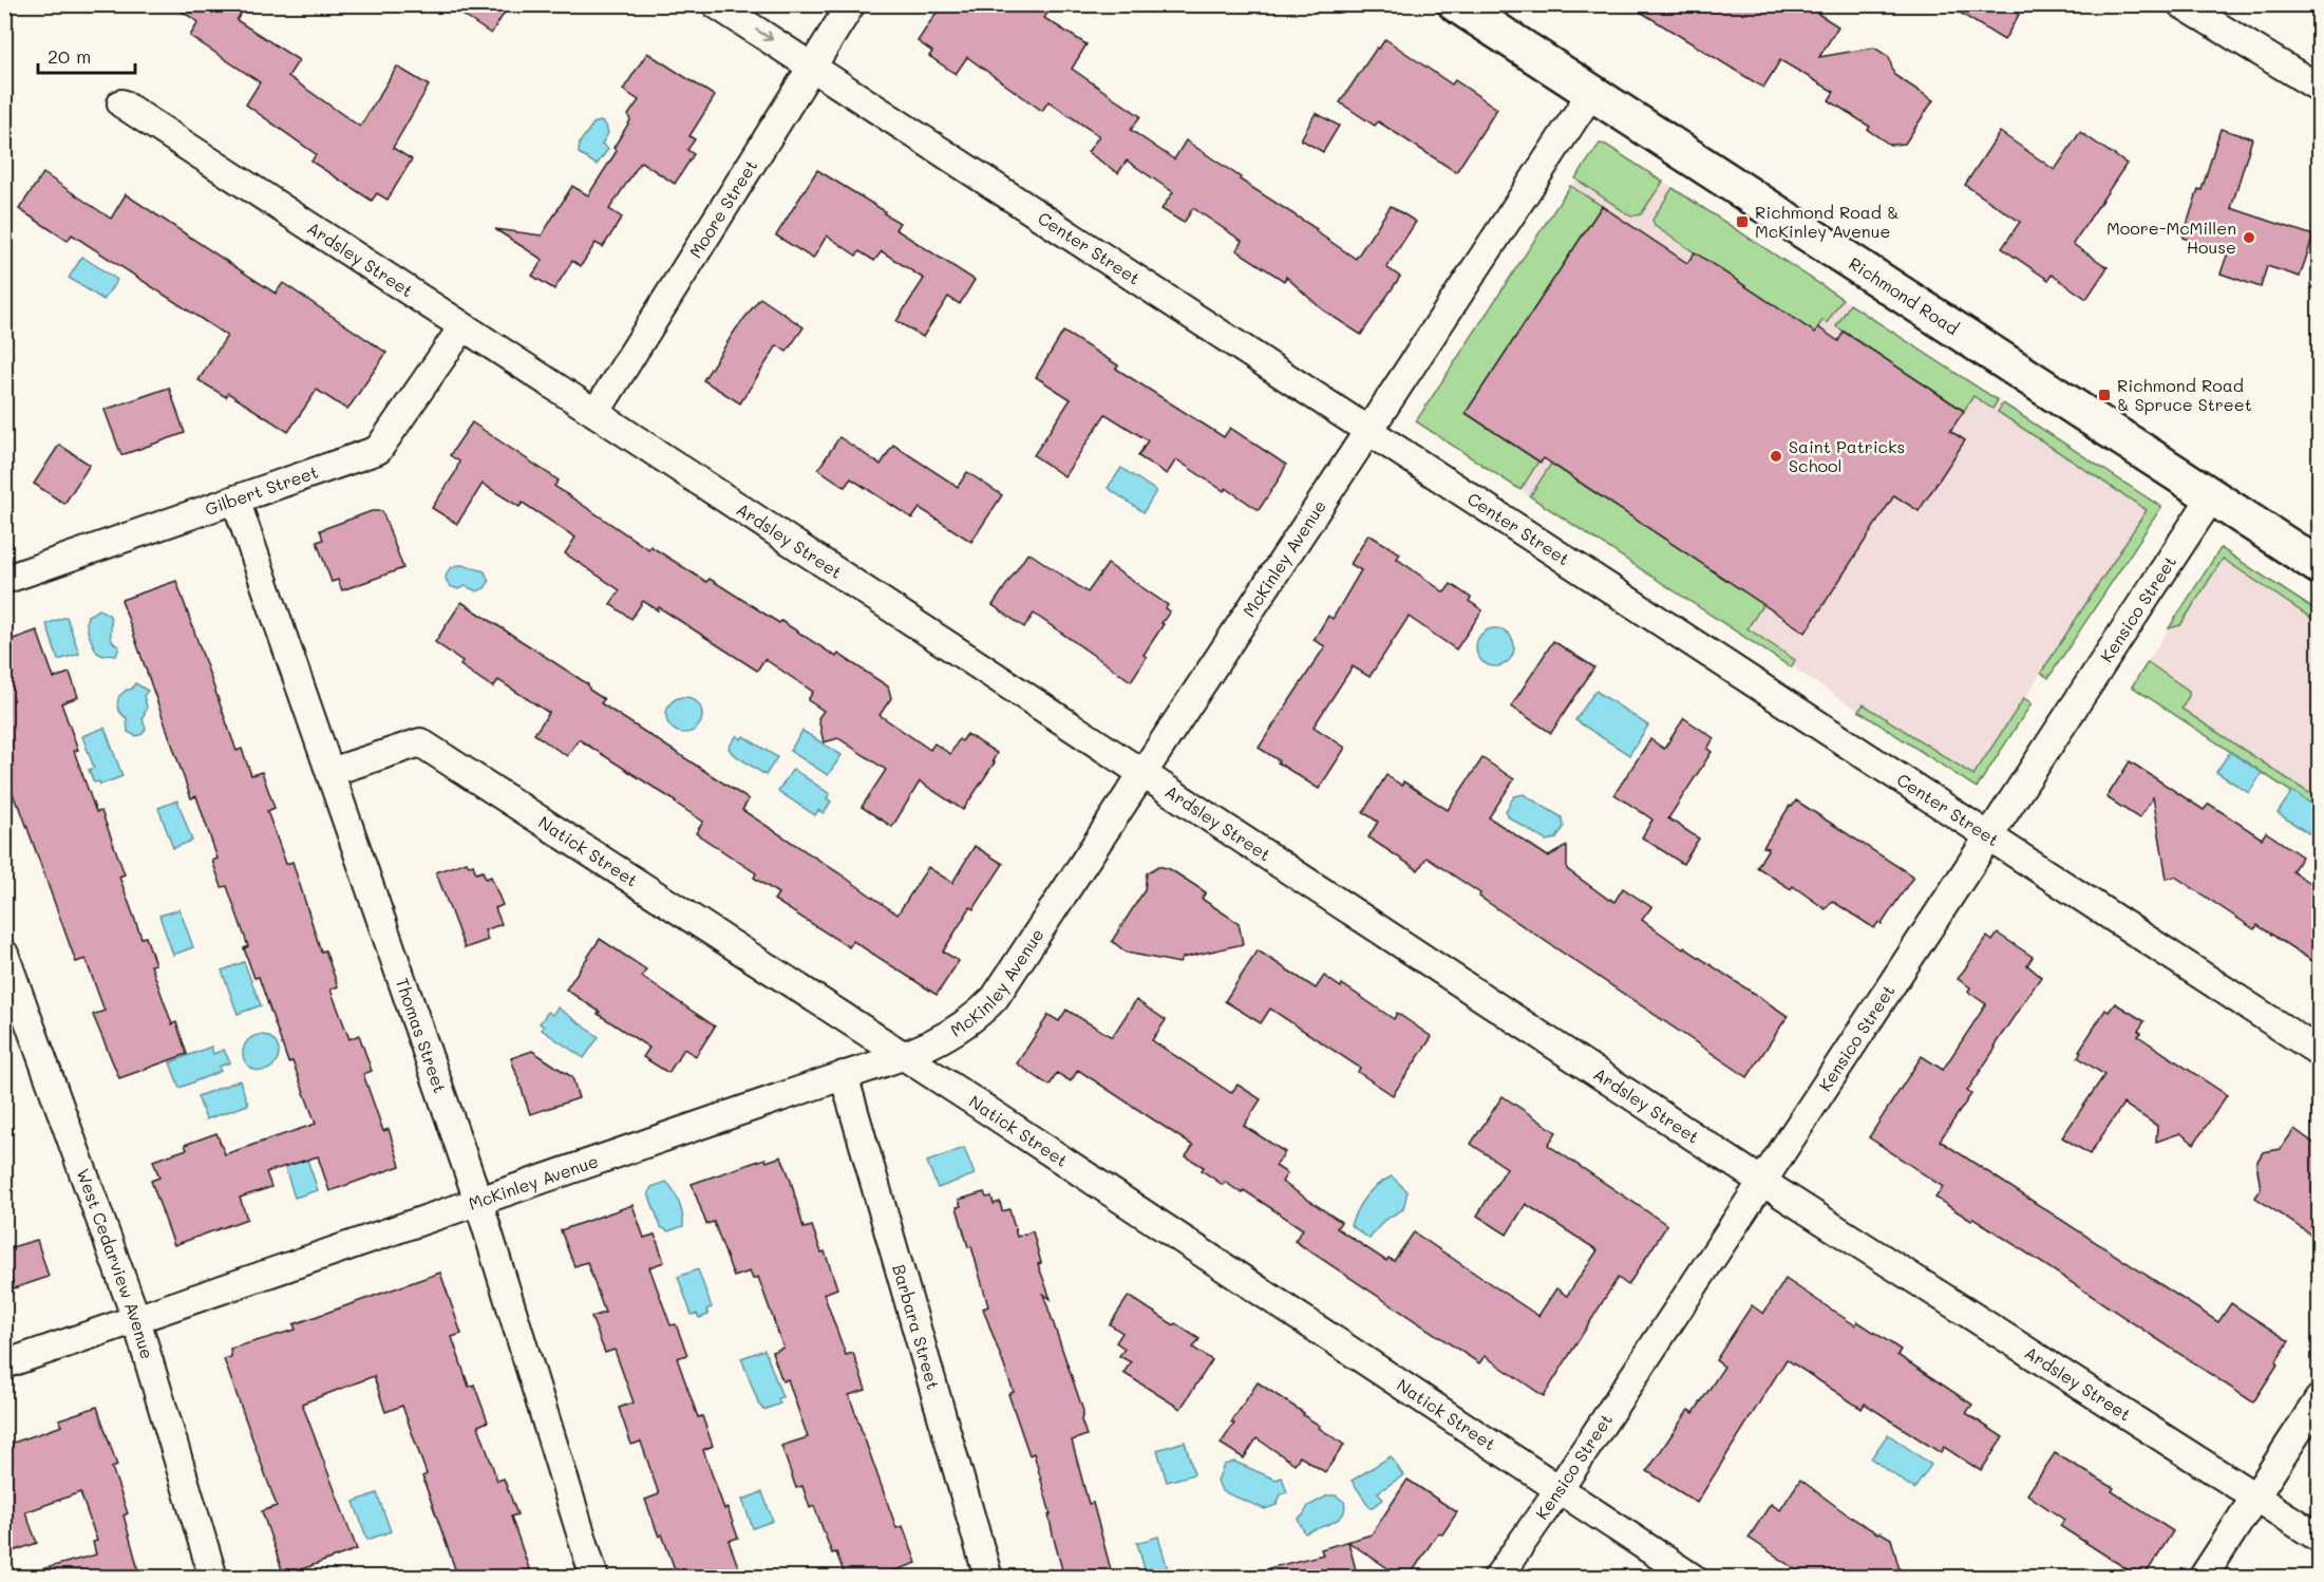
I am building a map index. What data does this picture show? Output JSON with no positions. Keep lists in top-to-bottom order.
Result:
{
  "streets": {
    "street": [
      "Moore Street",
      "Center Street",
      "Ardsley Street",
      "Richmond Road",
      "Gilbert Street",
      "McKinley Avenue",
      "Kensico Street",
      "Natick Street",
      "Thomas Street",
      "West Cedarview Avenue",
      "Barbara Street"
    ]
  },
  "crossings": [
    ["Moore Street", "Center Street"],
    ["Moore Street", "Ardsley Street"],
    ["Center Street", "McKinley Avenue"],
    ["Center Street", "Kensico Street"],
    ["Ardsley Street", "Gilbert Street"],
    ["Ardsley Street", "McKinley Avenue"],
    ["Ardsley Street", "Kensico Street"],
    ["Richmond Road", "McKinley Avenue"],
    ["Richmond Road", "Kensico Street"],
    ["Gilbert Street", "Thomas Street"],
    ["McKinley Avenue", "Natick Street"],
    ["McKinley Avenue", "Thomas Street"],
    ["McKinley Avenue", "West Cedarview Avenue"],
    ["McKinley Avenue", "Barbara Street"],
    ["Kensico Street", "Natick Street"],
    ["Natick Street", "Thomas Street"]
  ],
  "places": {
    "transit": ["Richmond Road & McKinley Avenue", "Richmond Road & Spruce Street"],
    "other": ["Moore-McMillen House", "Saint Patricks School"]
  },
  "scale_bar": "20 m"
}
